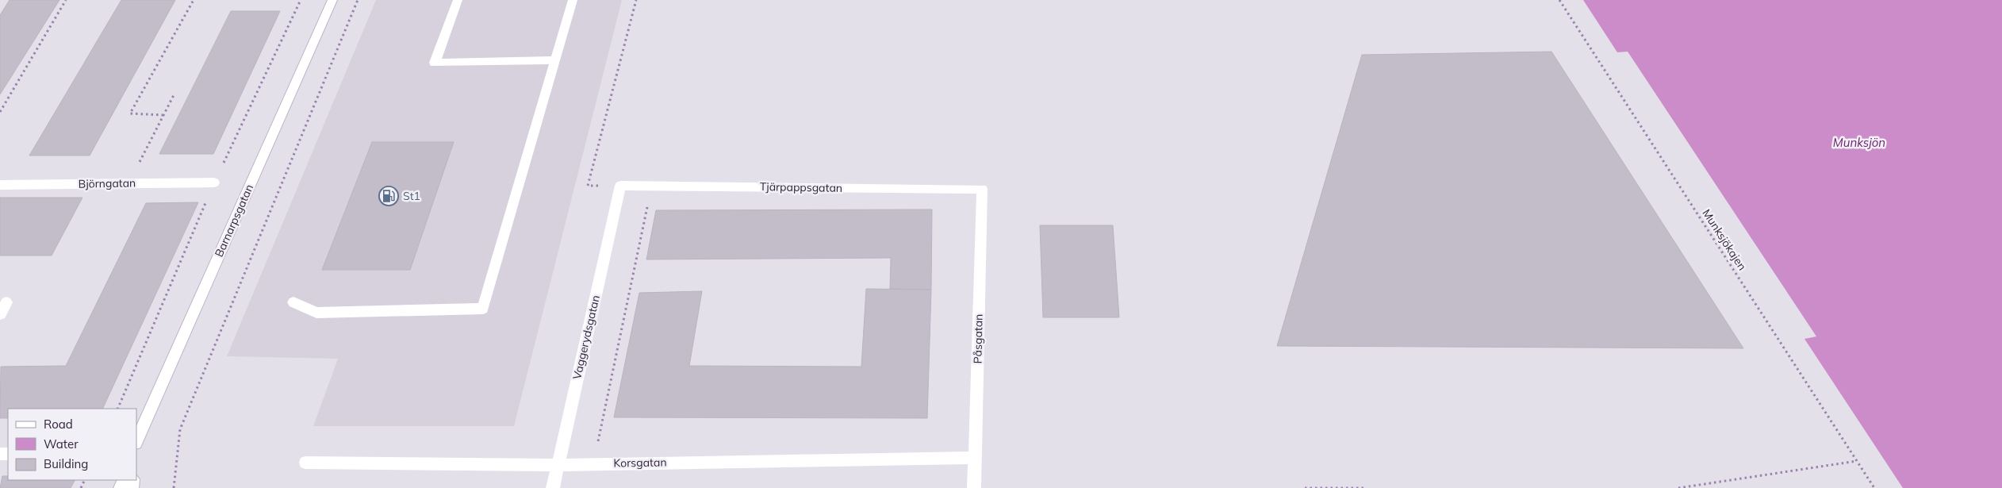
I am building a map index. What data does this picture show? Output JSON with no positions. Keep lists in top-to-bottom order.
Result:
{
  "streets": {
    "street": [
      "Björngatan",
      "Tjärpappsgatan",
      "Barnarpsgatan",
      "Vaggerydsgatan",
      "Påsgatan",
      "Korsgatan"
    ],
    "path": ["Munksjökajen"]
  },
  "crossings": [
    ["Tjärpappsgatan", "Vaggerydsgatan"],
    ["Tjärpappsgatan", "Påsgatan"],
    ["Vaggerydsgatan", "Korsgatan"],
    ["Påsgatan", "Korsgatan"]
  ],
  "water": ["Munksjön"],
  "places": {
    "fuel station": ["St1"]
  },
  "legend": ["Road", "Water", "Building"]
}
